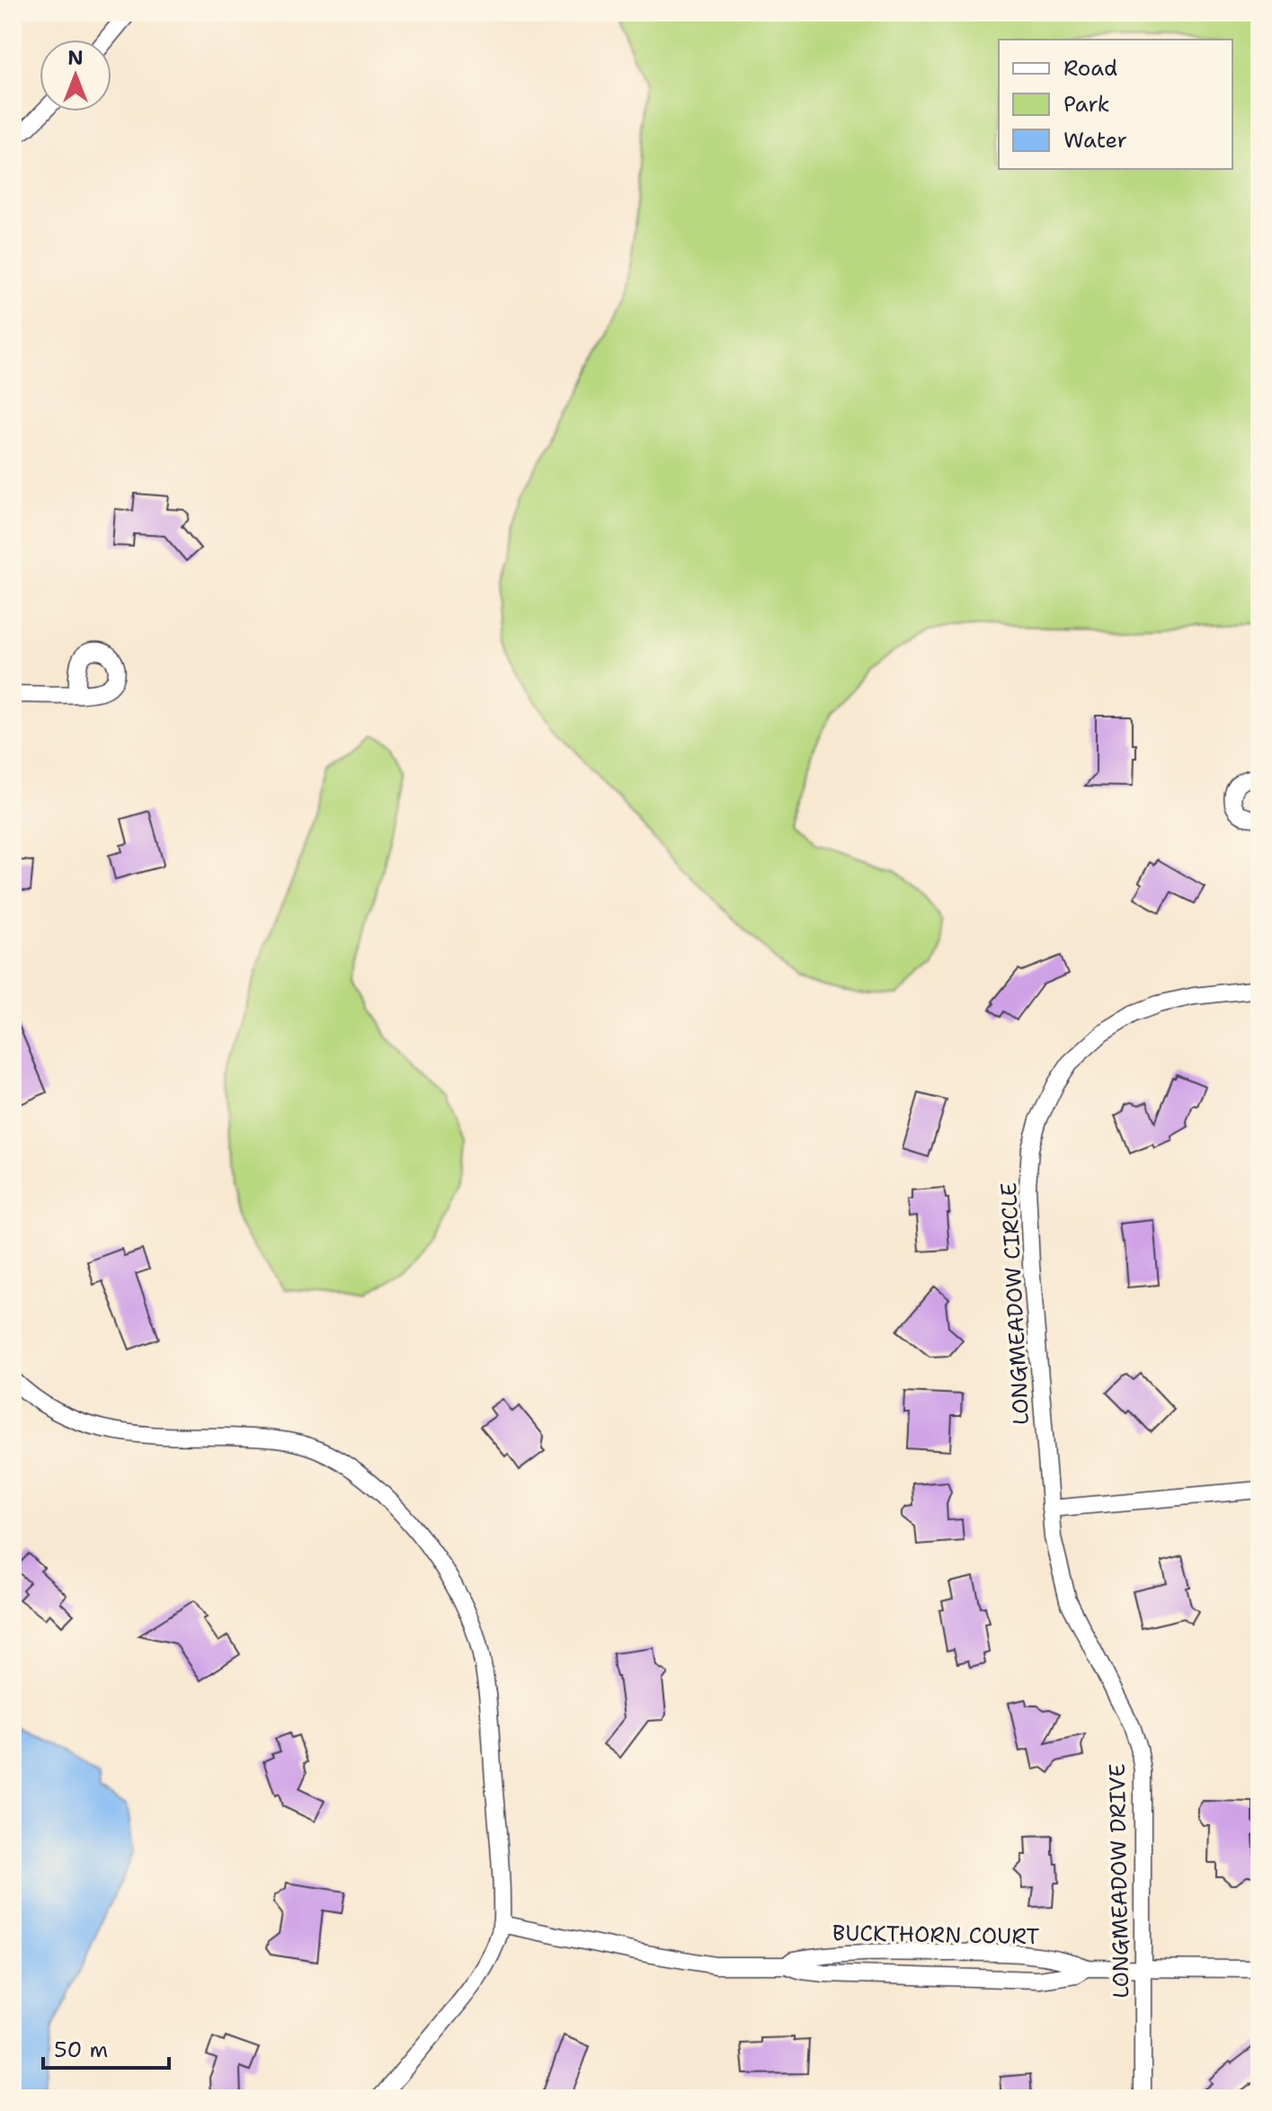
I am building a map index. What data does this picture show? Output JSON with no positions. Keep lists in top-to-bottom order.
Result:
{
  "streets": {
    "street": ["LONGMEADOW CIRCLE", "LONGMEADOW DRIVE", "BUCKTHORN COURT"]
  },
  "crossings": [
    ["LONGMEADOW CIRCLE", "LONGMEADOW DRIVE"],
    ["LONGMEADOW DRIVE", "BUCKTHORN COURT"]
  ],
  "legend": ["Road", "Park", "Water"],
  "scale_bar": "50 m",
  "north": "top"
}
